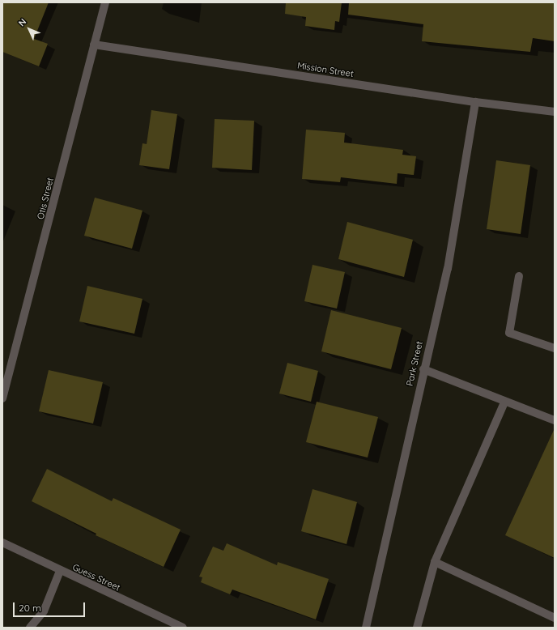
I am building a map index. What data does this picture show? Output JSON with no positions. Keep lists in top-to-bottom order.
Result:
{
  "streets": {
    "street": [
      "Mission Street",
      "Otis Street",
      "Park Street",
      "Guess Street"
    ]
  },
  "crossings": [
    ["Mission Street", "Otis Street"],
    ["Mission Street", "Park Street"]
  ],
  "scale_bar": "20 m",
  "north": "top left"
}
